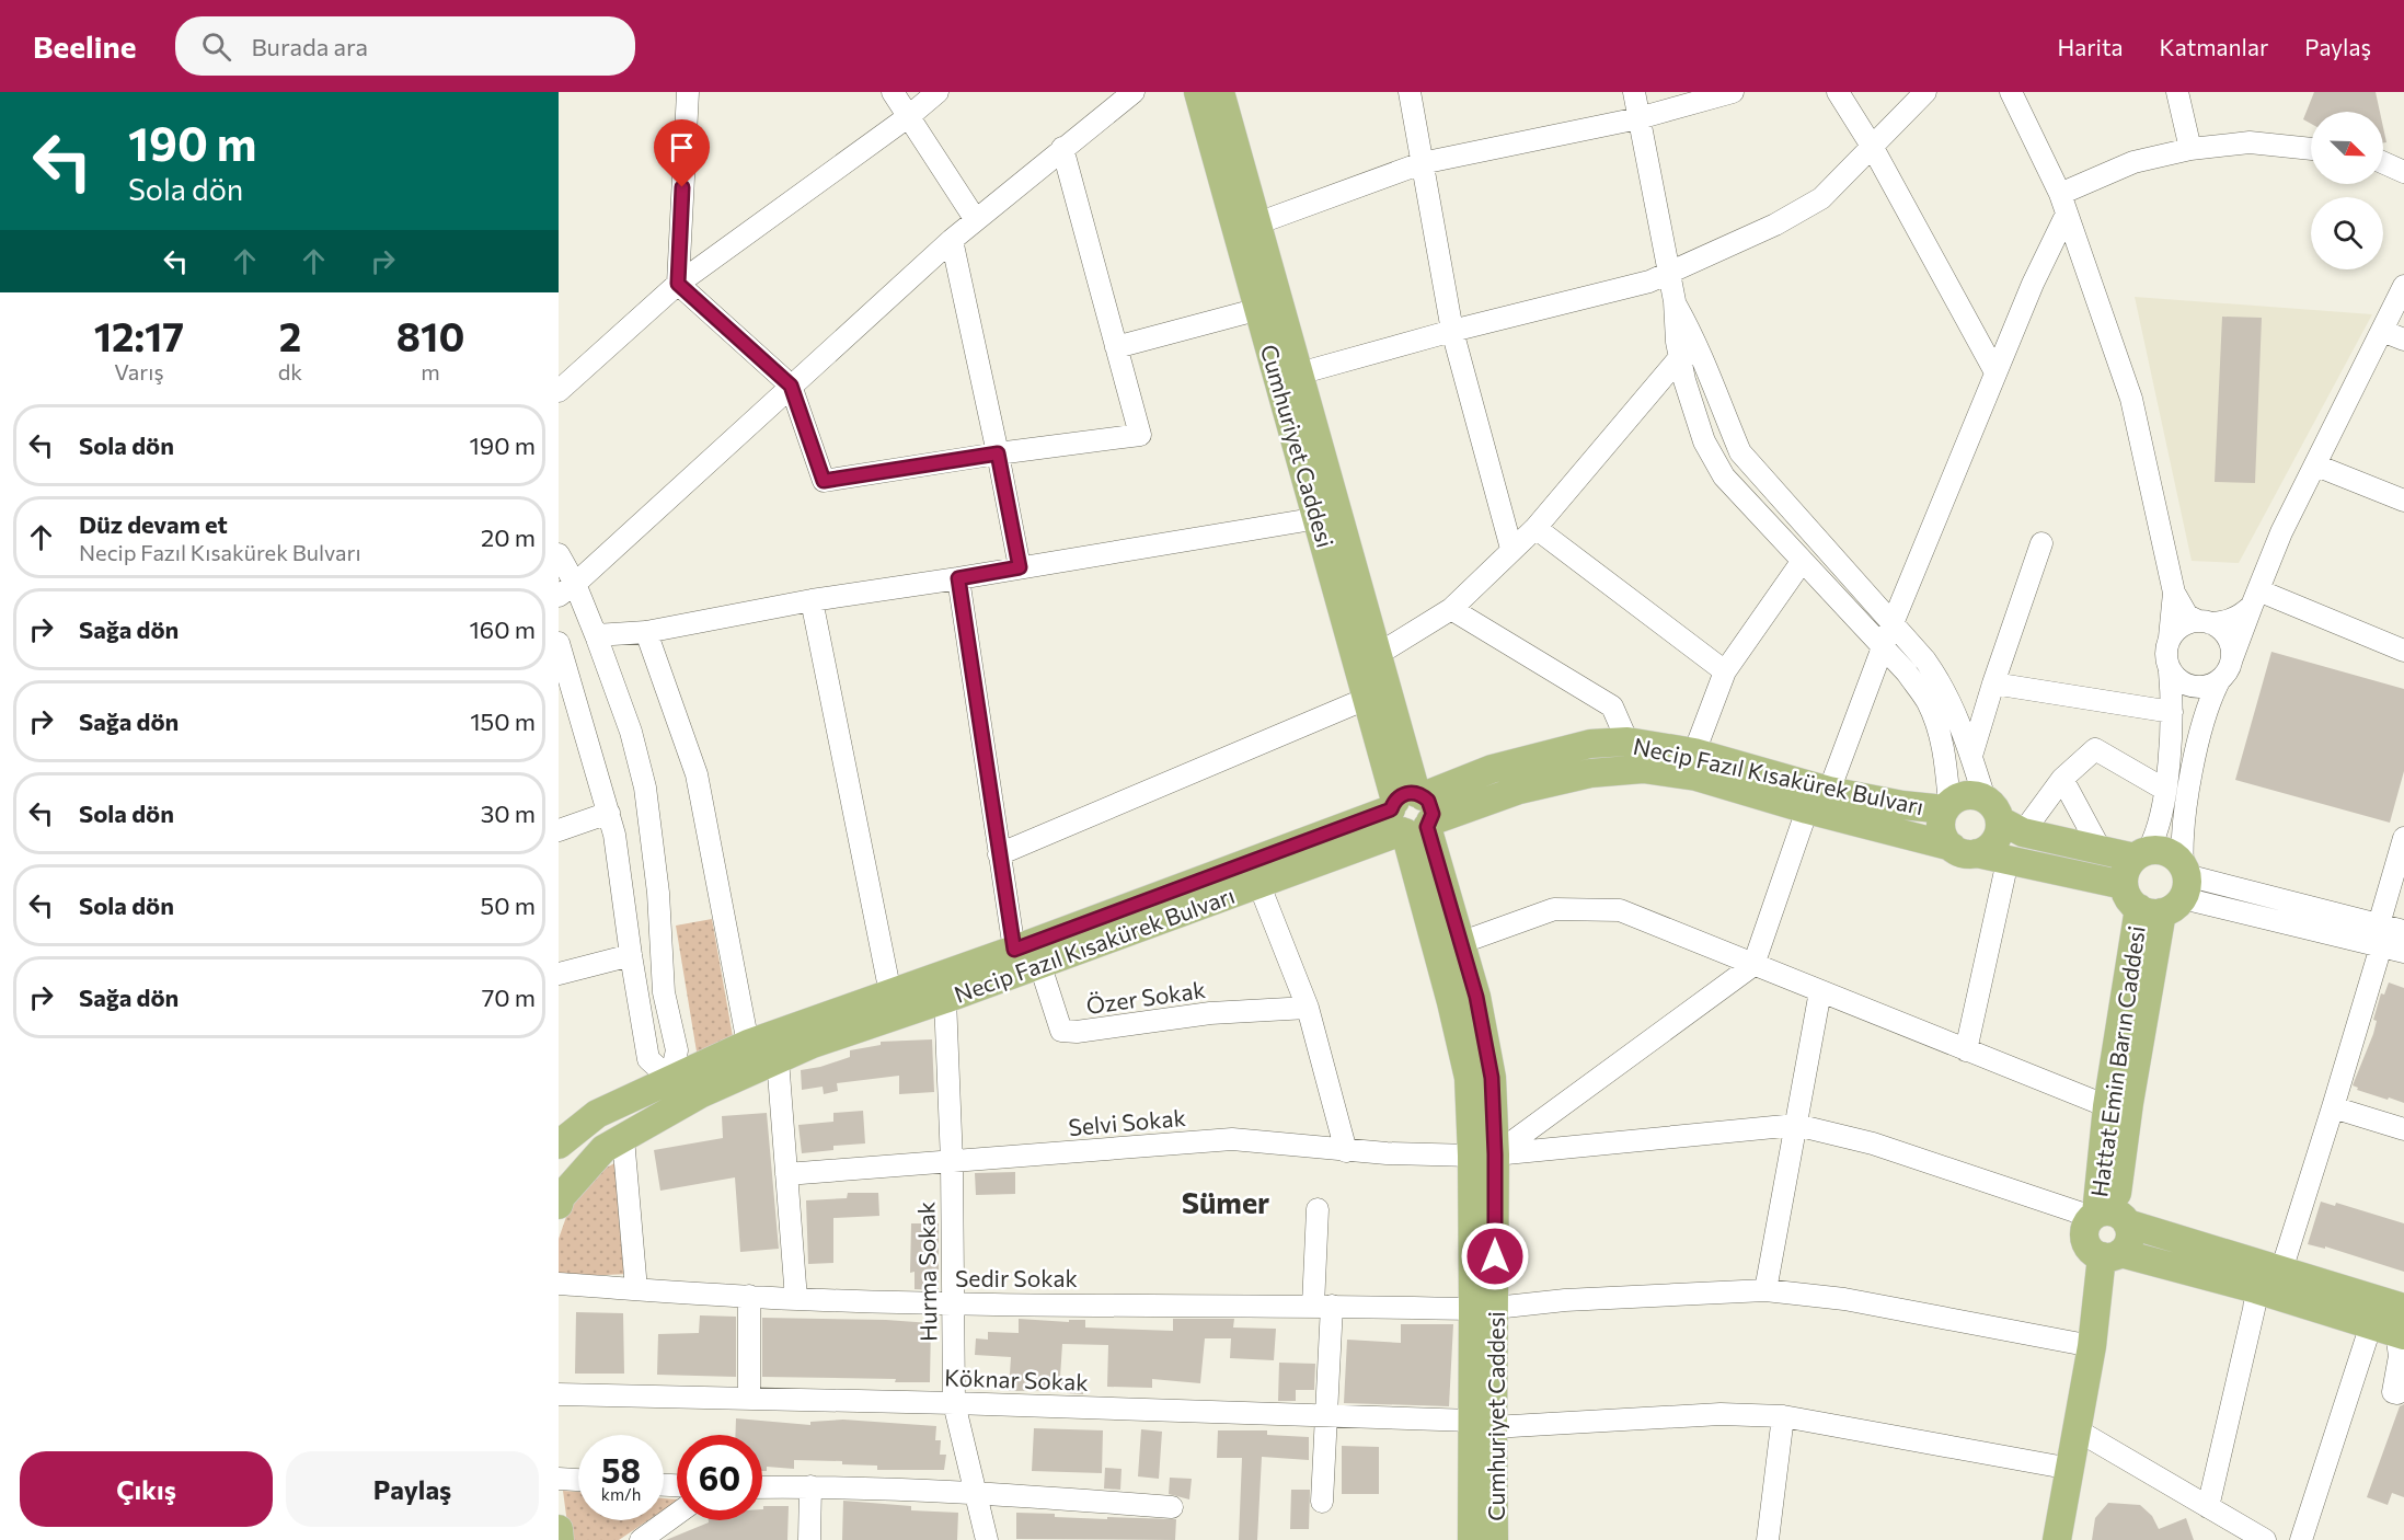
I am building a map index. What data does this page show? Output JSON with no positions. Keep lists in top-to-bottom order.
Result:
{
  "streets": {
    "main road": ["Cumhuriyet Caddesi", "Necip Fazıl Kısakürek Bulvarı", "Hattat Emin Barın Caddesi"],
    "street": [
      "Özer Sokak",
      "Selvi Sokak",
      "Hurma Sokak",
      "Sedir Sokak",
      "Köknar Sokak"
    ]
  },
  "crossings": [
    ["Cumhuriyet Caddesi", "Necip Fazıl Kısakürek Bulvarı"],
    ["Cumhuriyet Caddesi", "Selvi Sokak"],
    ["Cumhuriyet Caddesi", "Sedir Sokak"],
    ["Cumhuriyet Caddesi", "Köknar Sokak"],
    ["Necip Fazıl Kısakürek Bulvarı", "Özer Sokak"],
    ["Necip Fazıl Kısakürek Bulvarı", "Hattat Emin Barın Caddesi"],
    ["Necip Fazıl Kısakürek Bulvarı", "Hurma Sokak"],
    ["Hattat Emin Barın Caddesi", "Selvi Sokak"],
    ["Selvi Sokak", "Hurma Sokak"],
    ["Hurma Sokak", "Sedir Sokak"],
    ["Hurma Sokak", "Köknar Sokak"]
  ],
  "districts": ["Sümer"],
  "north": "bottom right",
  "page": {
    "header": "Beeline",
    "search": "Burada ara",
    "nav": ["Harita", "Katmanlar", "Paylaş"],
    "turn": ["190 m", "Sola dön"],
    "eta": [
      "12:17",
      "Varış",
      "2",
      "dk",
      "810",
      "m"
    ],
    "list": [
      {
        "name": "Sola dön",
        "value": "190 m"
      },
      {
        "name": "Düz devam et",
        "note": "Necip Fazıl Kısakürek Bulvarı",
        "value": "20 m"
      },
      {
        "name": "Sağa dön",
        "value": "160 m"
      },
      {
        "name": "Sağa dön",
        "value": "150 m"
      },
      {
        "name": "Sola dön",
        "value": "30 m"
      },
      {
        "name": "Sola dön",
        "value": "50 m"
      },
      {
        "name": "Sağa dön",
        "value": "70 m"
      }
    ],
    "speed": "58 km/h",
    "limit": "60",
    "buttons": ["Çıkış", "Paylaş"]
  }
}
